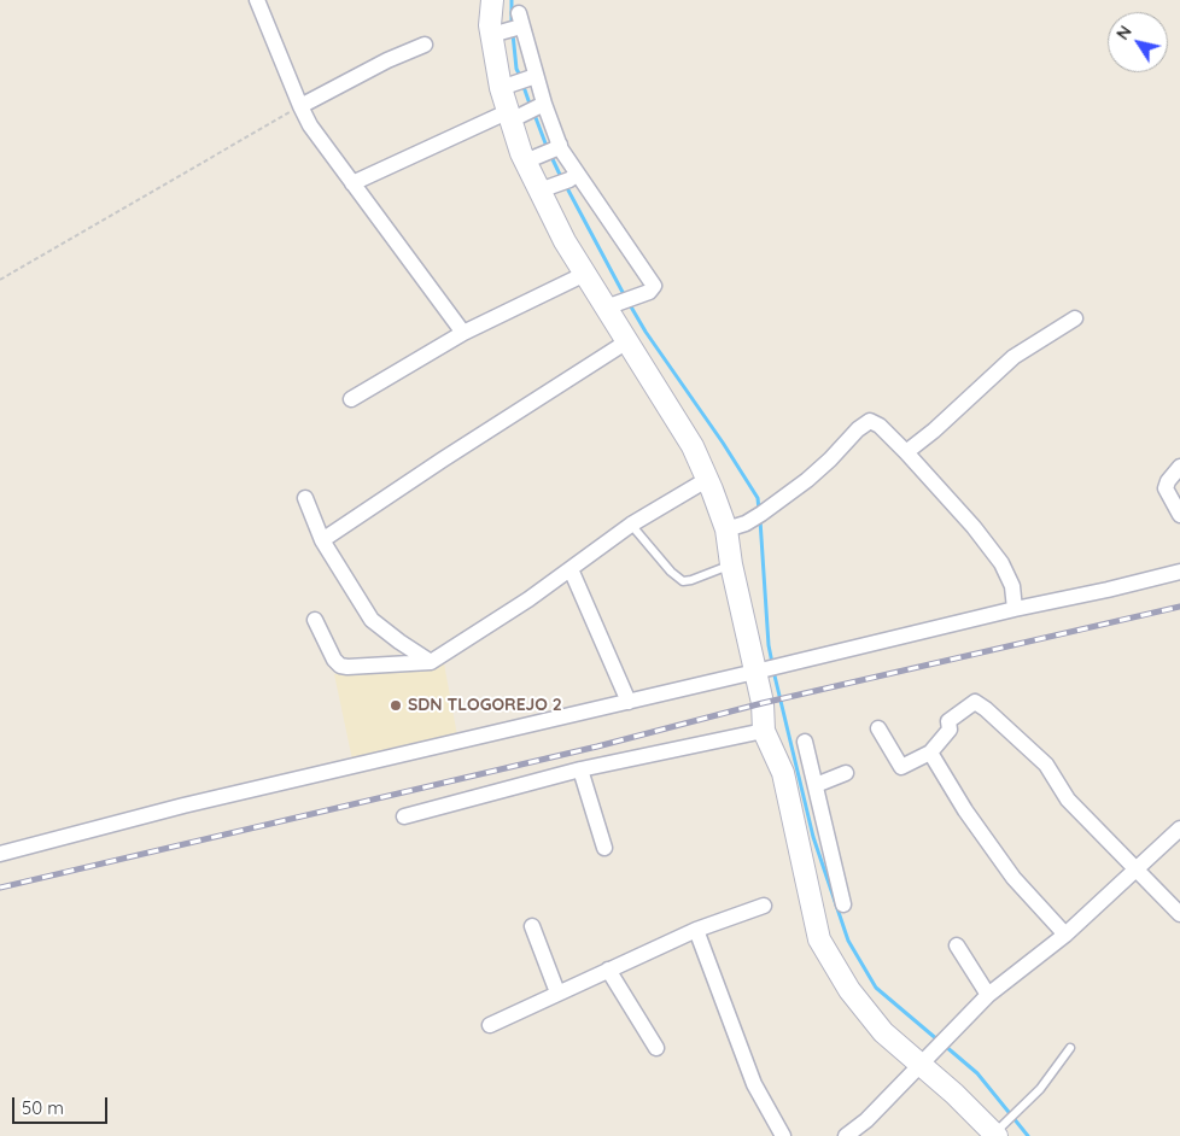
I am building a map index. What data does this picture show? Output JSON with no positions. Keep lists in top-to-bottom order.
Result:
{
  "places": ["SDN TLOGOREJO 2"],
  "scale_bar": "50 m",
  "north": "top left"
}
